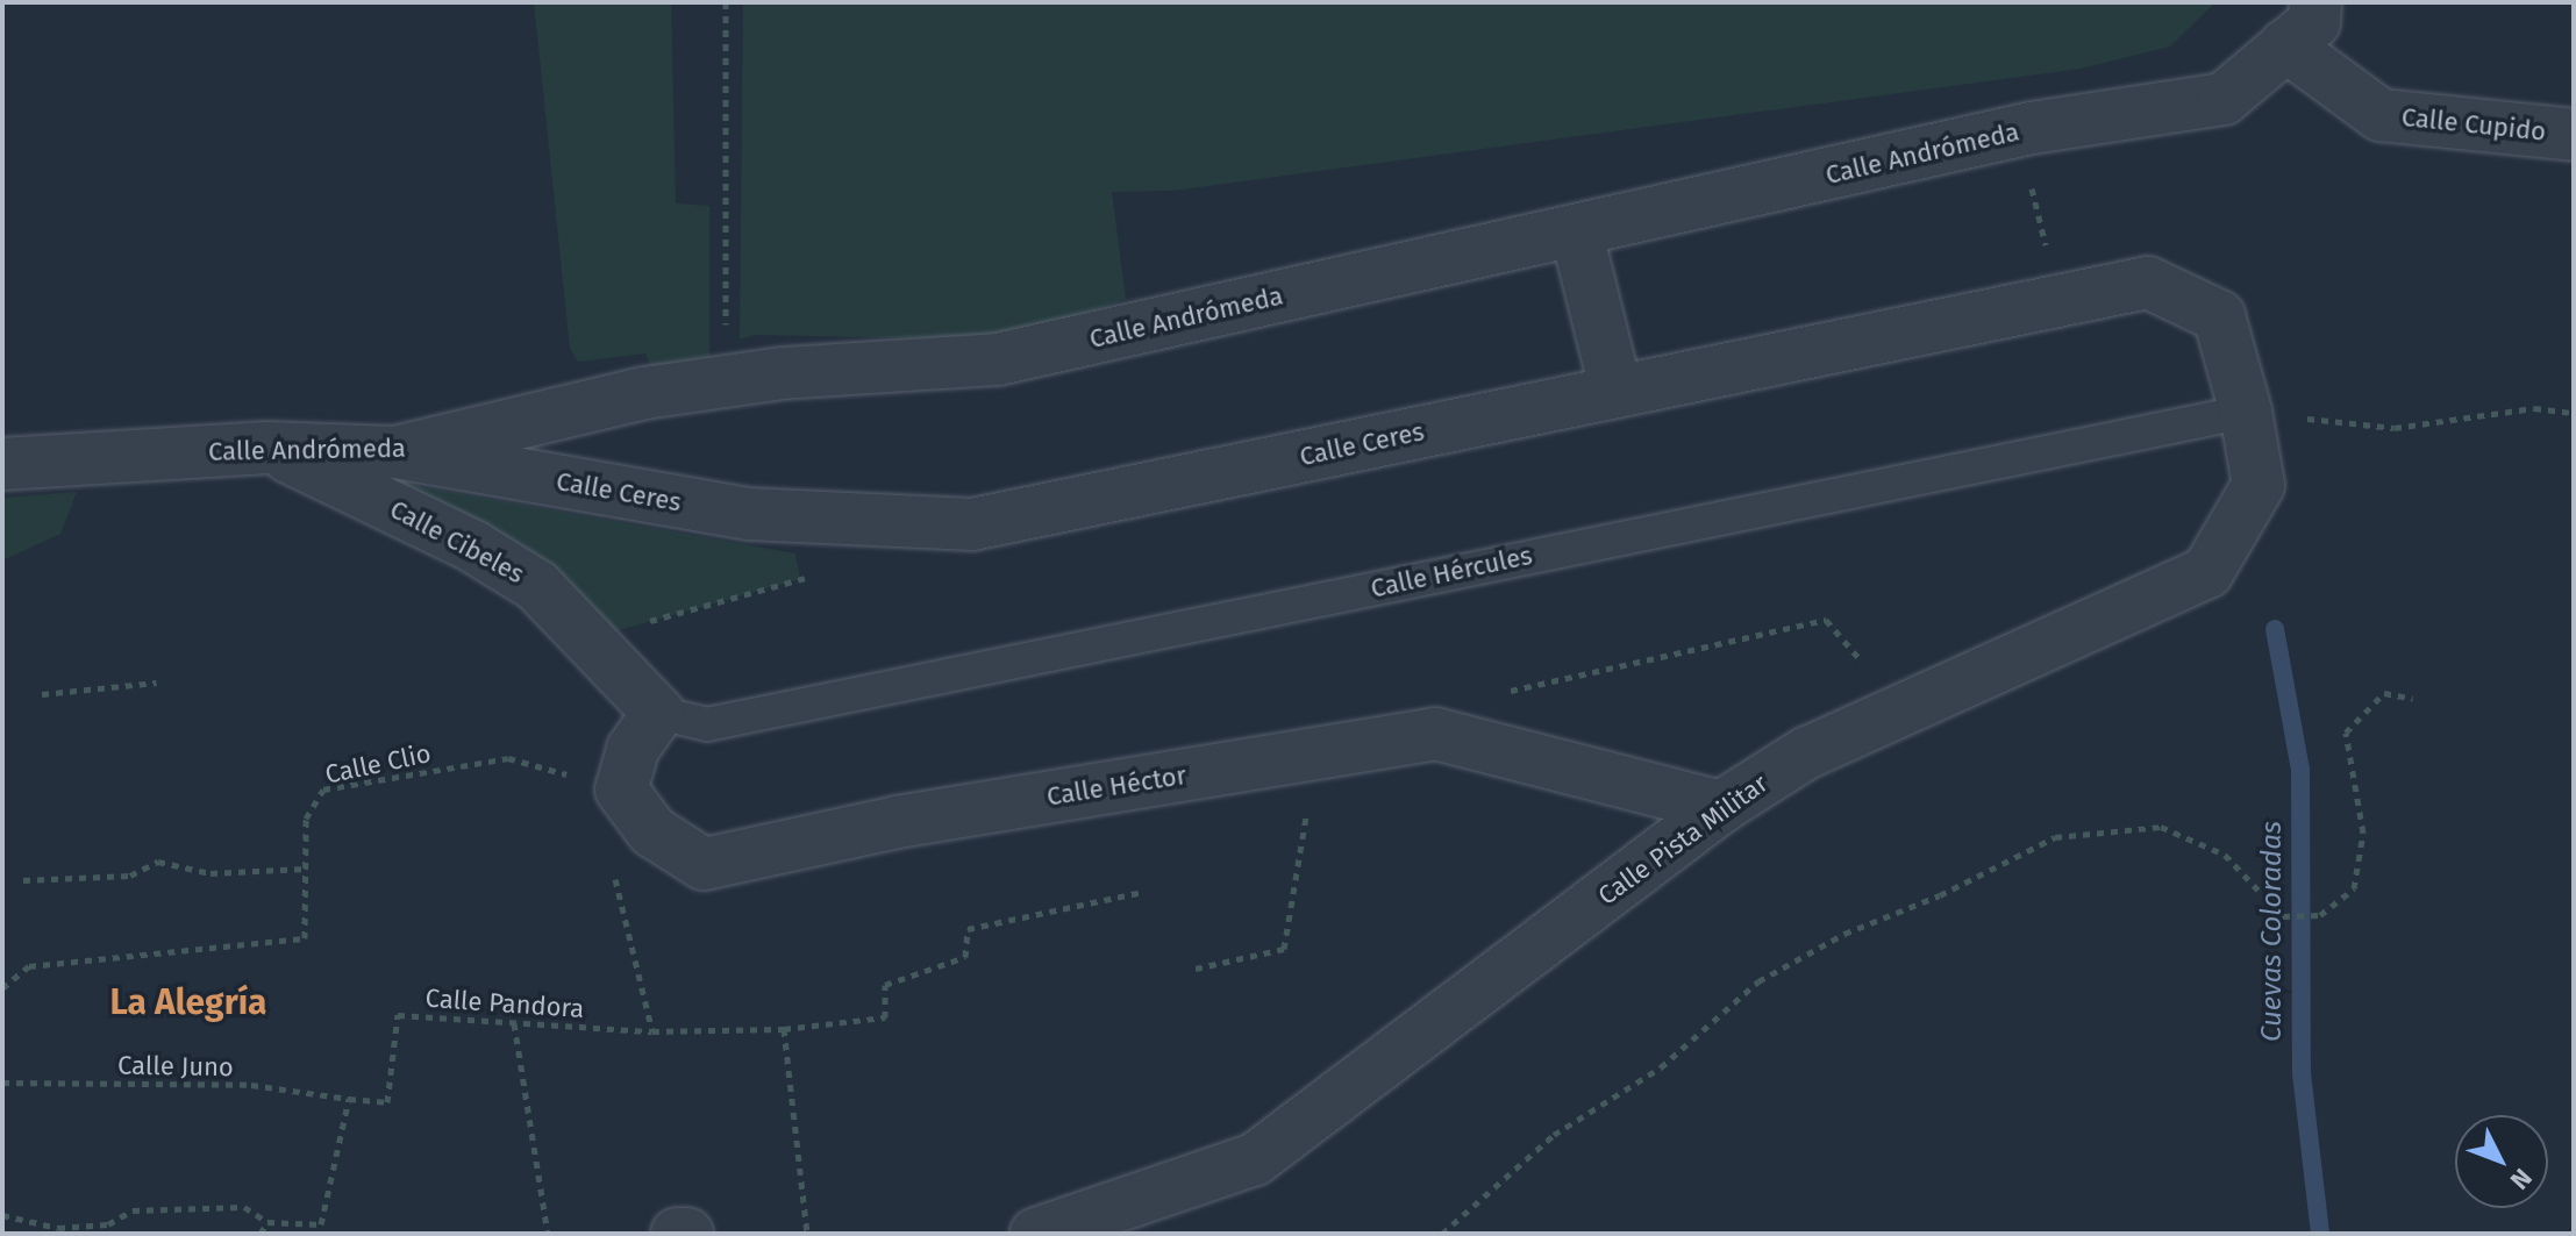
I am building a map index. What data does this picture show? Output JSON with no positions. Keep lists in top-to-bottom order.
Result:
{
  "streets": {
    "street": [
      "Calle Cupido",
      "Calle Andrómeda",
      "Calle Ceres",
      "Calle Cibeles",
      "Calle Héctor",
      "Calle Pista Militar"
    ],
    "lane": ["Calle Hércules"],
    "path": ["Calle Clio", "Calle Pandora", "Calle Juno"]
  },
  "crossings": [
    ["Calle Cupido", "Calle Andrómeda"],
    ["Calle Andrómeda", "Calle Ceres"],
    ["Calle Andrómeda", "Calle Cibeles"],
    ["Calle Ceres", "Calle Hércules"],
    ["Calle Ceres", "Calle Pista Militar"],
    ["Calle Cibeles", "Calle Hércules"],
    ["Calle Hércules", "Calle Pista Militar"],
    ["Calle Clio", "Calle Héctor"],
    ["Calle Héctor", "Calle Pista Militar"],
    ["Calle Pandora", "Calle Juno"]
  ],
  "districts": ["La Alegría"],
  "water": ["Cuevas Coloradas"],
  "north": "bottom right"
}
